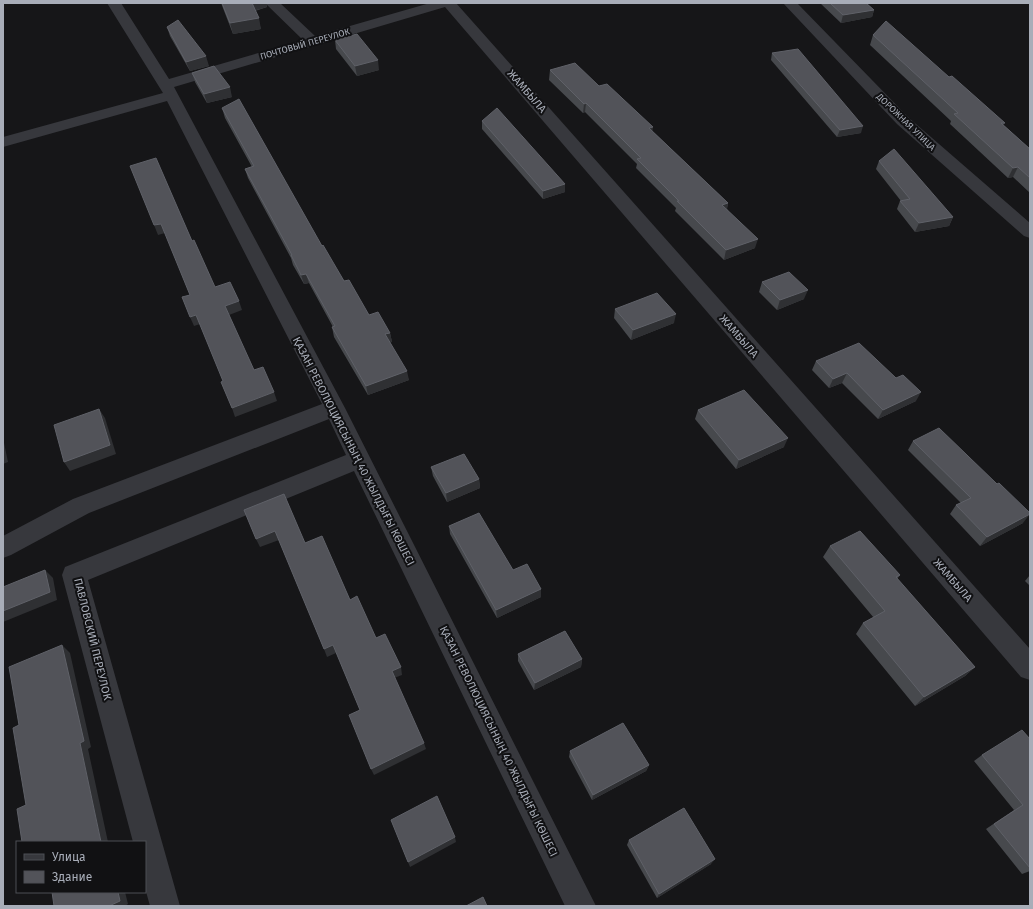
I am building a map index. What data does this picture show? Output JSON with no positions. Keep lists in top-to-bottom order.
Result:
{
  "streets": {
    "street": [
      "ПОЧТОВЫЙ ПЕРЕУЛОК",
      "ЖАМБЫЛА",
      "ДОРОЖНАЯ УЛИЦА",
      "ҚАЗАН РЕВОЛЮЦИЯСЫНЫҢ 40 ЖЫЛДЫҒЫ КӨШЕСІ",
      "ПАВЛОВСКИЙ ПЕРЕУЛОК"
    ]
  },
  "crossings": [
    ["ПОЧТОВЫЙ ПЕРЕУЛОК", "ҚАЗАН РЕВОЛЮЦИЯСЫНЫҢ 40 ЖЫЛДЫҒЫ КӨШЕСІ"],
    ["ҚАЗАН РЕВОЛЮЦИЯСЫНЫҢ 40 ЖЫЛДЫҒЫ КӨШЕСІ", "ПАВЛОВСКИЙ ПЕРЕУЛОК"]
  ],
  "legend": ["Улица", "Здание"]
}
